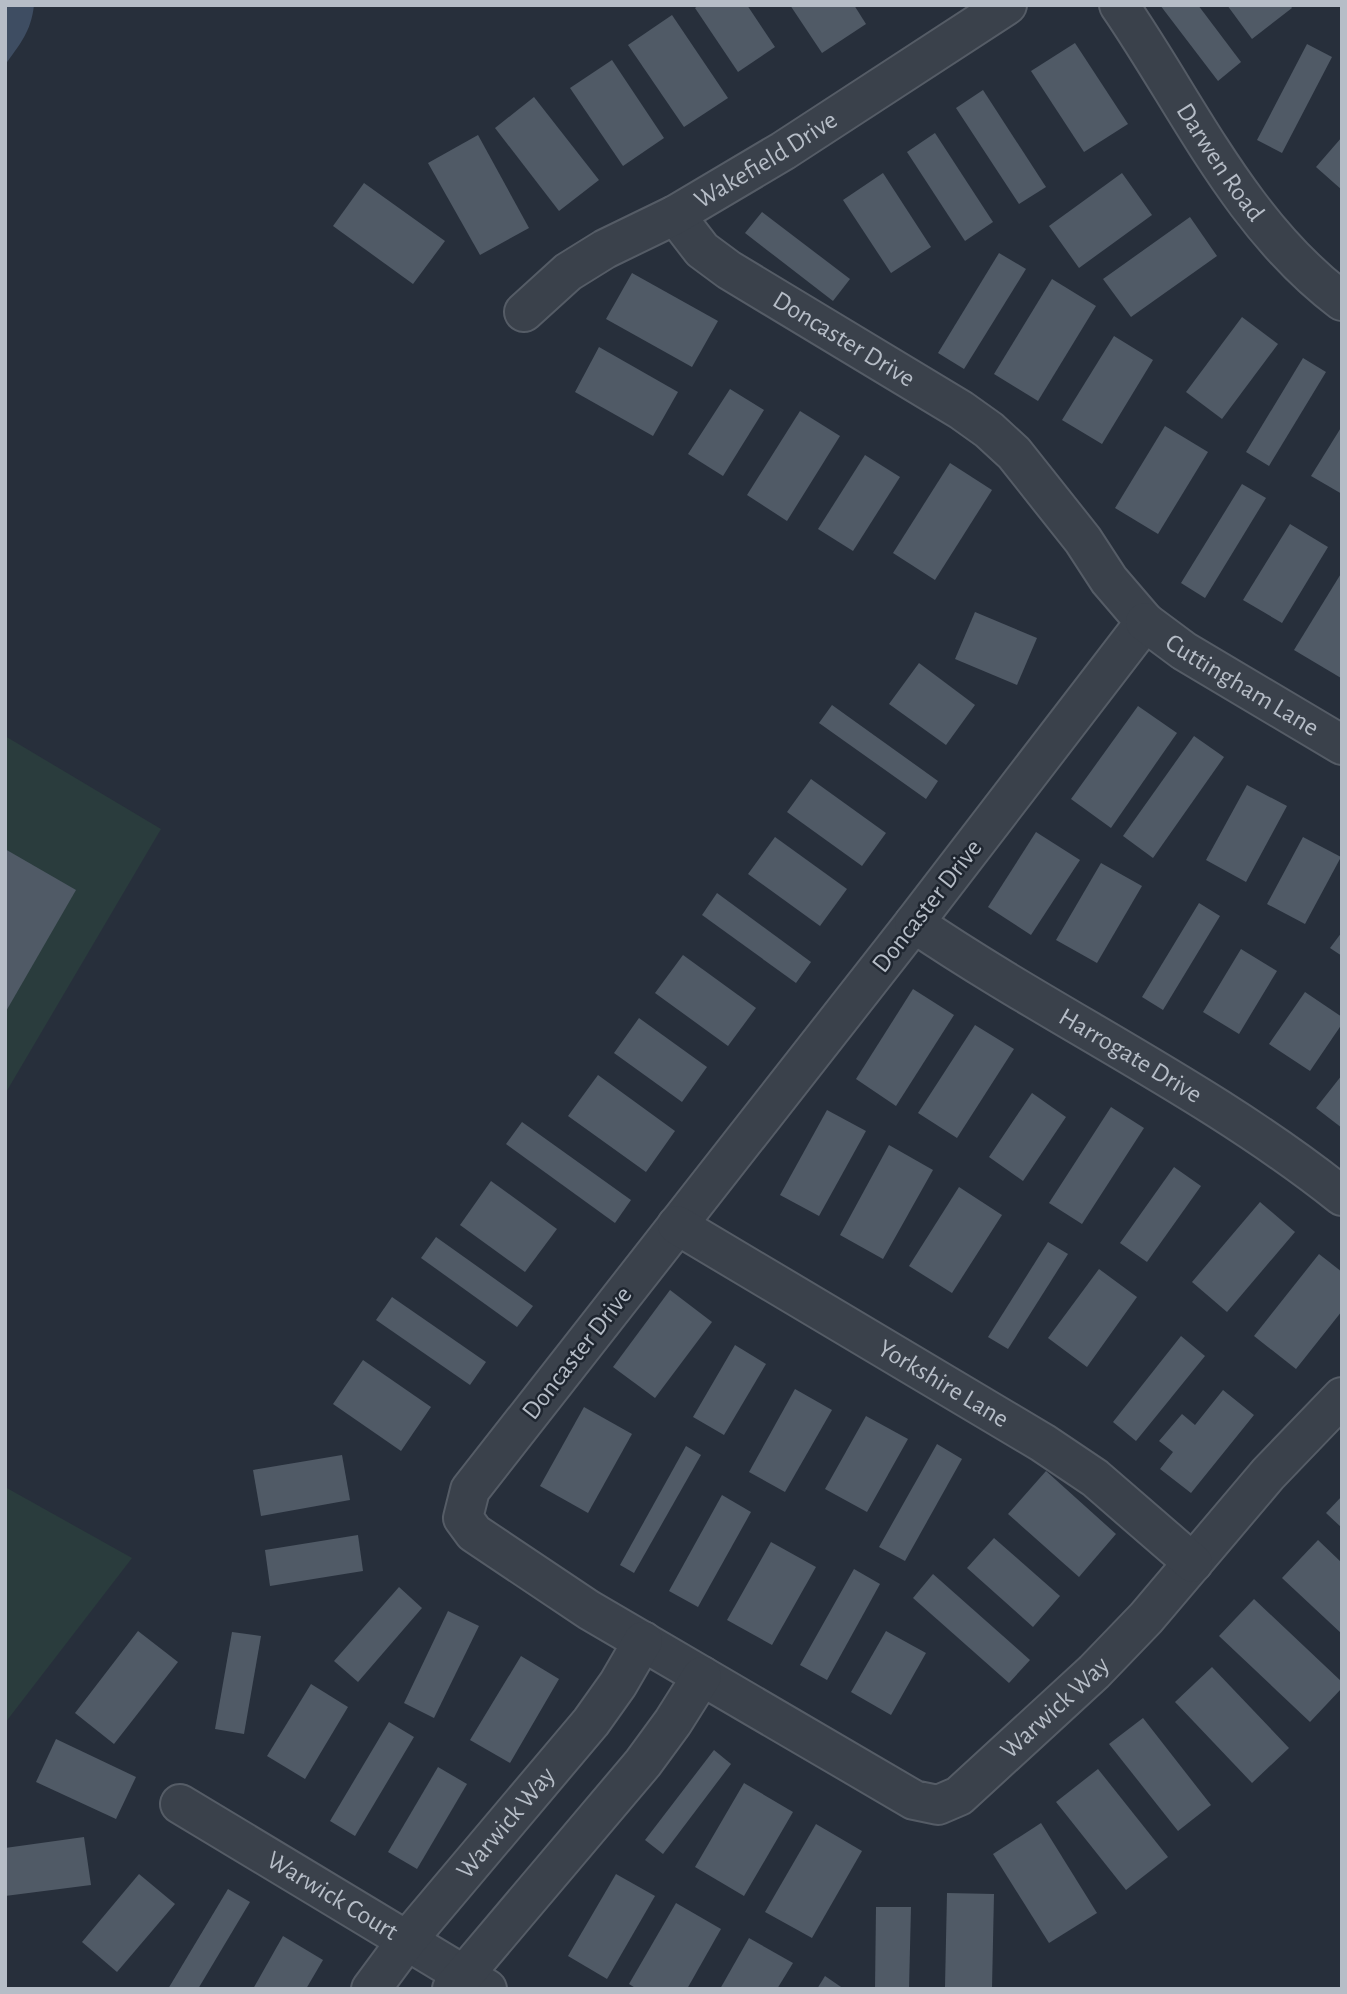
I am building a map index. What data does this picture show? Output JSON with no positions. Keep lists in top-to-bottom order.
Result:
{
  "streets": {
    "street": [
      "Wakefield Drive",
      "Darwen Road",
      "Doncaster Drive",
      "Cuttingham Lane",
      "Harrogate Drive",
      "Yorkshire Lane",
      "Warwick Way",
      "Warwick Court"
    ]
  },
  "crossings": [
    ["Wakefield Drive", "Doncaster Drive"],
    ["Doncaster Drive", "Cuttingham Lane"],
    ["Doncaster Drive", "Harrogate Drive"],
    ["Doncaster Drive", "Yorkshire Lane"],
    ["Doncaster Drive", "Warwick Way"],
    ["Yorkshire Lane", "Warwick Way"],
    ["Warwick Way", "Warwick Court"]
  ]
}
